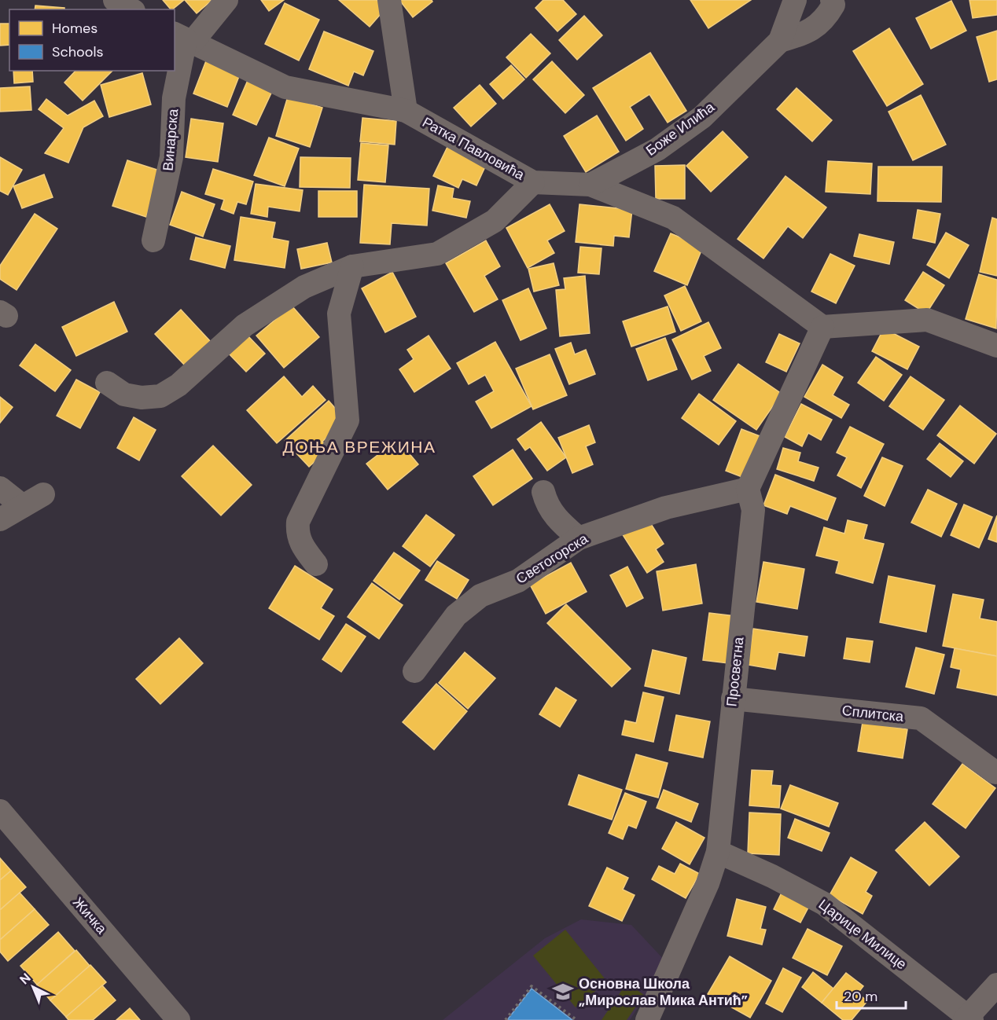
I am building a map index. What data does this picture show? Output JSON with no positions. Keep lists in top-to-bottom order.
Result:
{
  "streets": {
    "street": [
      "Боже Илића",
      "Винарска",
      "Ратка Павловића",
      "Светогорска",
      "Просветна",
      "Сплитска",
      "Жичка",
      "Царице Милице"
    ]
  },
  "crossings": [
    ["Боже Илића", "Ратка Павловића"],
    ["Винарска", "Ратка Павловића"],
    ["Светогорска", "Просветна"],
    ["Просветна", "Сплитска"],
    ["Просветна", "Царице Милице"]
  ],
  "districts": ["ДОЊА ВРЕЖИНА"],
  "places": {
    "school or university": ["Основна Школа „Мирослав Мика Антић”"]
  },
  "legend": ["Homes", "Schools"],
  "scale_bar": "20 m",
  "north": "top left"
}
